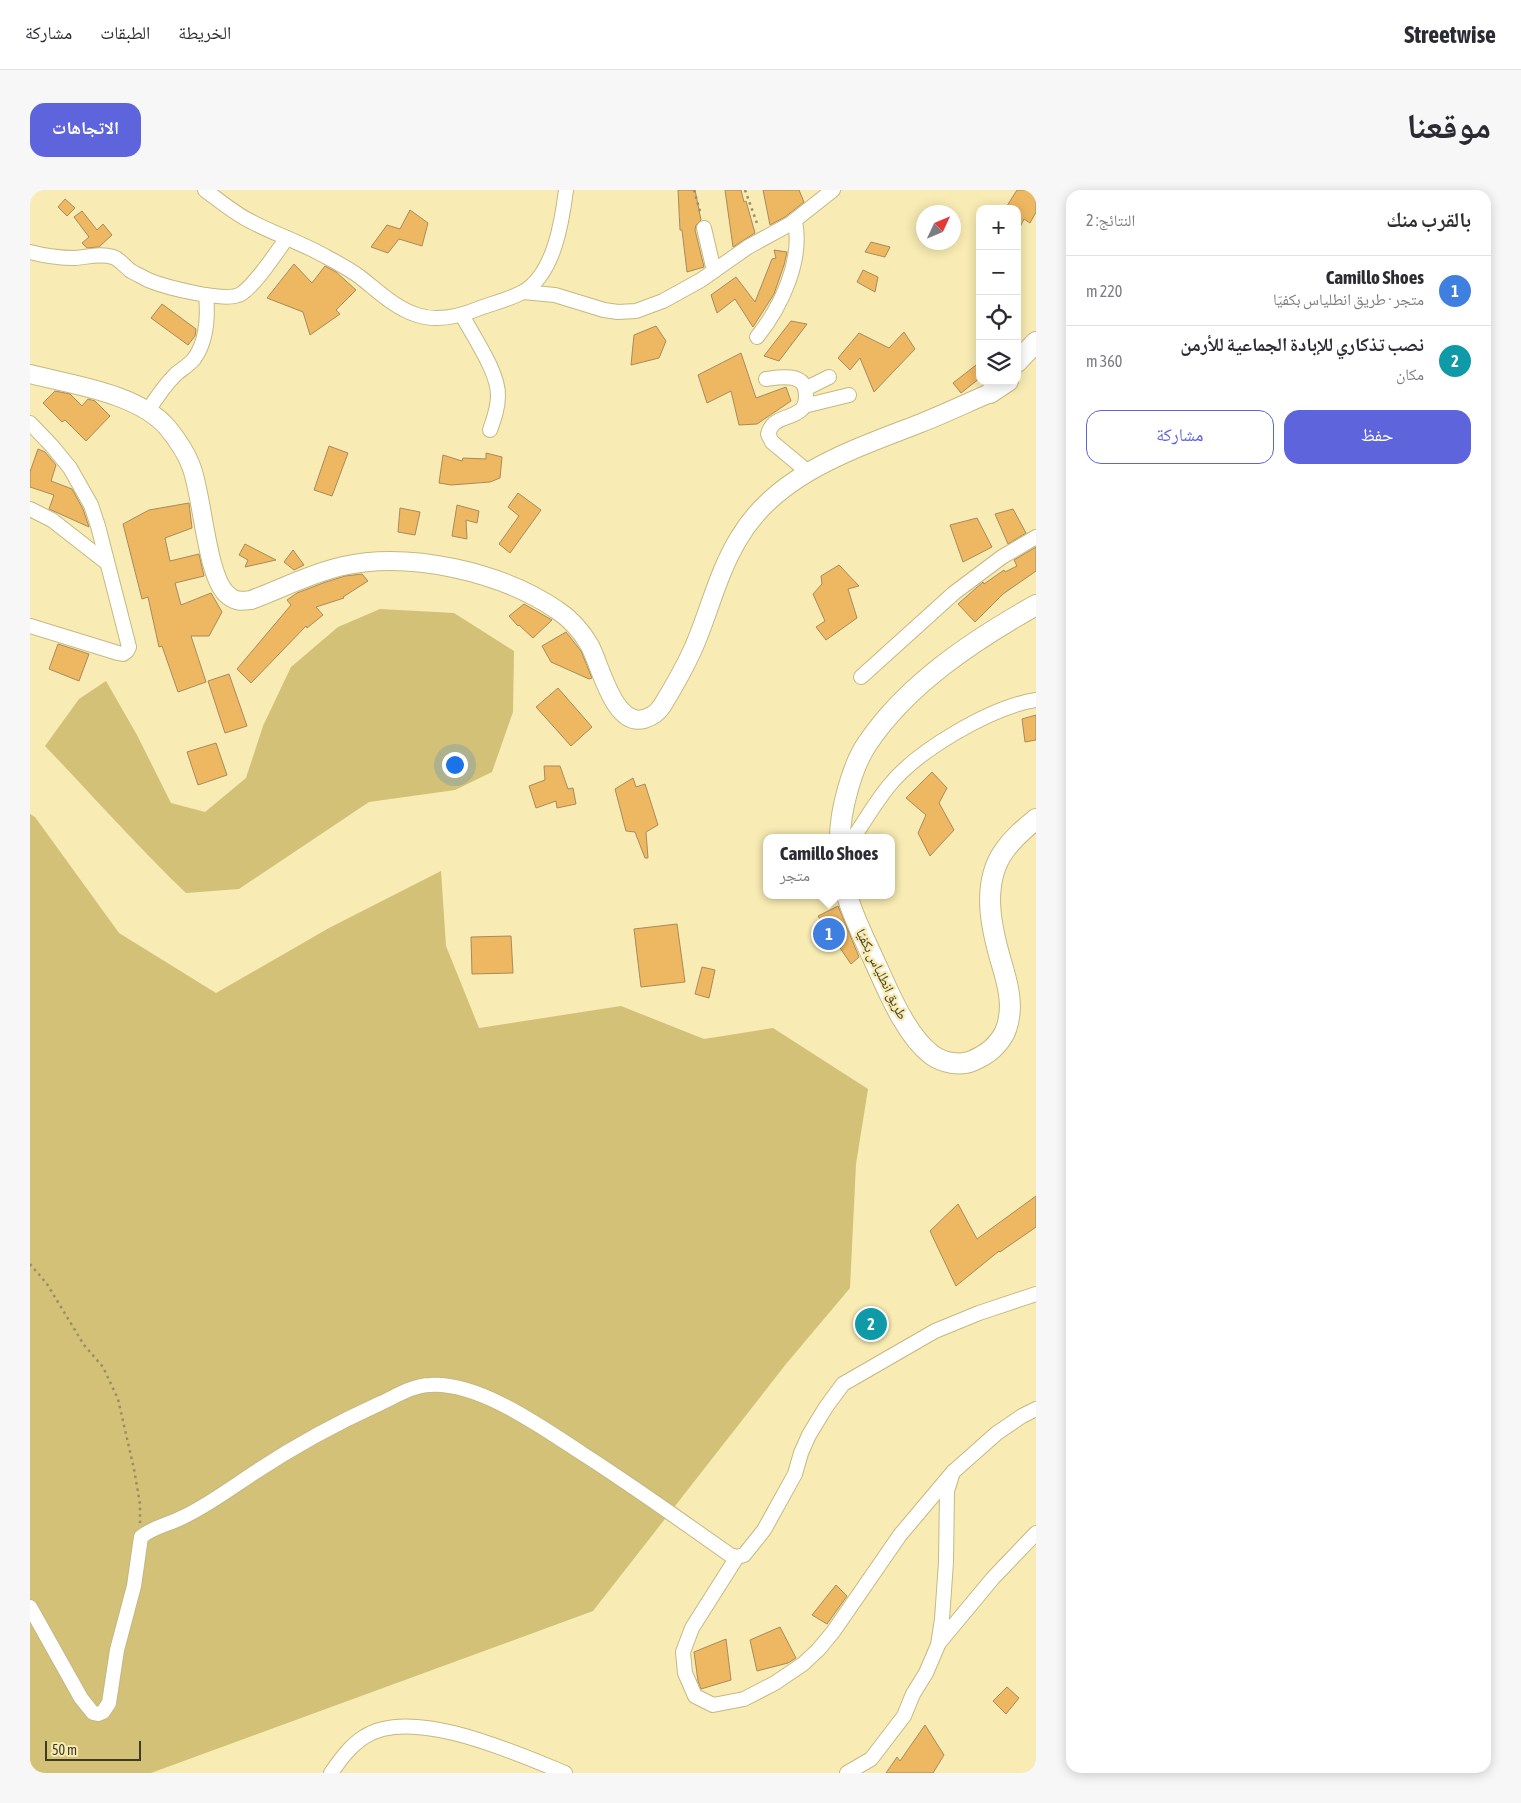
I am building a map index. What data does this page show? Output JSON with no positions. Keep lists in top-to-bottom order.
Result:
{
  "streets": {
    "highway": ["طريق انطلياس بكفيّا"]
  },
  "scale_bar": "50 m",
  "north": "top right",
  "page": {
    "header": "Streetwise",
    "nav": ["الخريطة", "الطبقات", "مشاركة"],
    "title": "موقعنا",
    "buttons": [
      "الاتجاهات",
      ["حفظ", "مشاركة"]
    ],
    "heading": ["بالقرب منك", "النتائج: 2"],
    "map_buttons": ["+", "−"],
    "list": [
      {
        "mark": "1",
        "name": "Camillo Shoes",
        "note": "متجر · طريق انطلياس بكفيّا",
        "value": "220 m"
      },
      {
        "mark": "2",
        "name": "نصب تذكاري للإبادة الجماعية للأرمن",
        "note": "مكان",
        "value": "360 m"
      }
    ],
    "popup": ["Camillo Shoes", "متجر"],
    "pins": ["1", "2"],
    "scale": "50 m"
  }
}
